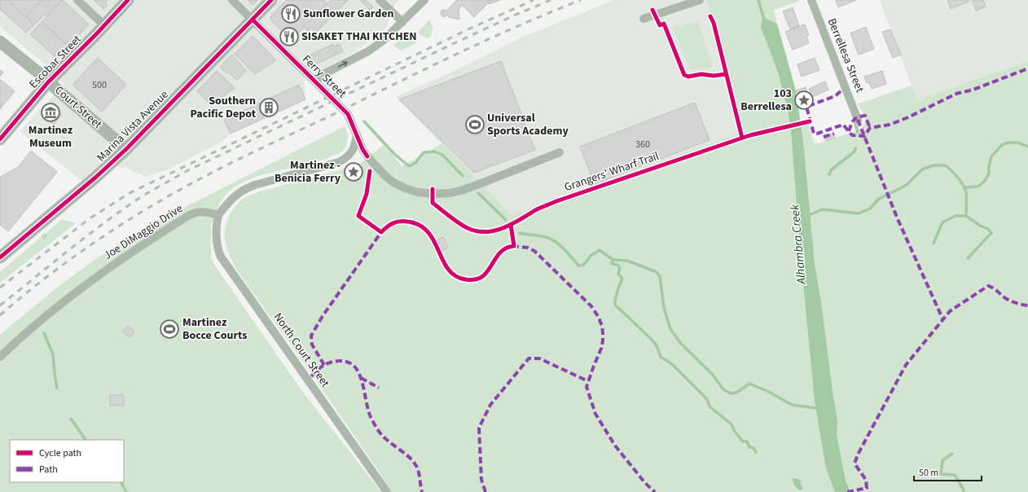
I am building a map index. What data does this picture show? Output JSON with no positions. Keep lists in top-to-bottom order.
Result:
{
  "streets": {
    "main road": ["Escobar Street", "Court Street", "Marina Vista Avenue"],
    "street": [
      "Berrellesa Street",
      "Ferry Street",
      "Joe DiMaggio Drive",
      "North Court Street"
    ],
    "cycle path": ["Grangers' Wharf Trail"]
  },
  "crossings": [
    ["Escobar Street", "Court Street"],
    ["Ferry Street", "Marina Vista Avenue"],
    ["Court Street", "Marina Vista Avenue"],
    ["Joe DiMaggio Drive", "North Court Street"]
  ],
  "water": ["Alhambra Creek"],
  "places": {
    "restaurant": ["Sunflower Garden", "SISAKET THAI KITCHEN"],
    "place": ["103 Berrellesa", "Martinez - Benicia Ferry"],
    "building": ["Southern Pacific Depot"],
    "museum": ["Martinez Museum"],
    "sports": ["Universal Sports Academy", "Martinez Bocce Courts"]
  },
  "house_numbers": ["500", "360"],
  "legend": ["Cycle path", "Path"],
  "scale_bar": "50 m"
}
